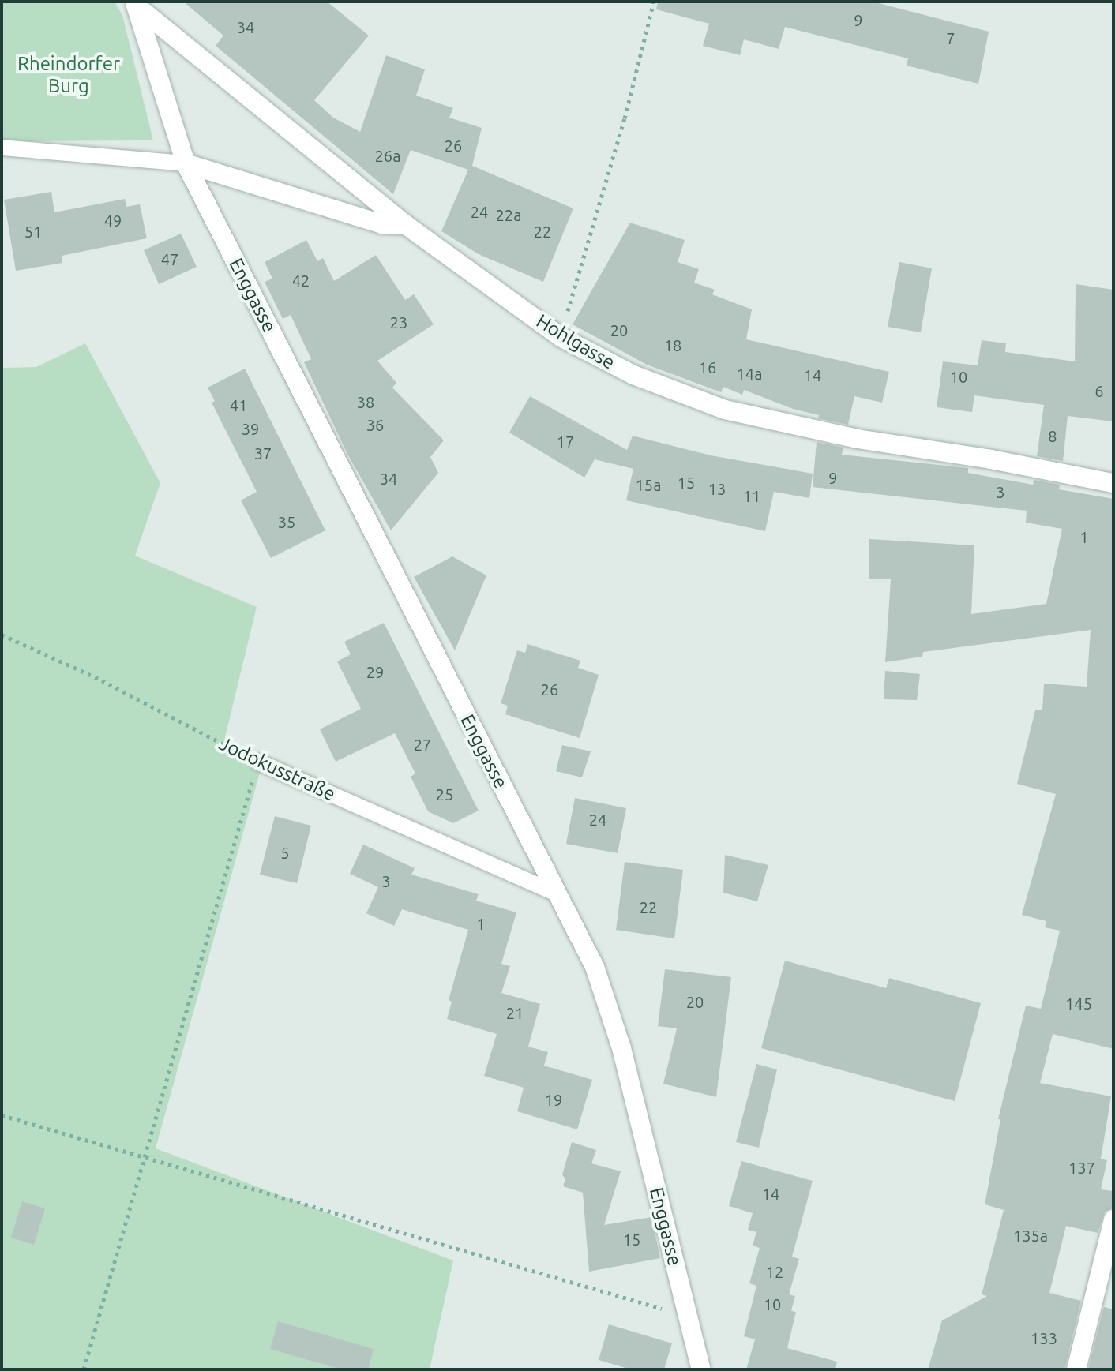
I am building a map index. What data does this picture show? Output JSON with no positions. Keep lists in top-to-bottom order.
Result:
{
  "streets": {
    "street": ["Enggasse", "Hohlgasse"],
    "lane": ["Jodokusstraße"]
  },
  "crossings": [
    ["Enggasse", "Hohlgasse"],
    ["Enggasse", "Jodokusstraße"]
  ],
  "parks": ["Rheindorfer Burg"],
  "house_numbers": [
    "9",
    "34",
    "7",
    "26",
    "26a",
    "24",
    "22a",
    "49",
    "51",
    "22",
    "47",
    "42",
    "23",
    "20",
    "18",
    "16",
    "14a",
    "14",
    "10",
    "6",
    "38",
    "41",
    "36",
    "39",
    "8",
    "17",
    "37",
    "9",
    "34",
    "15",
    "15a",
    "13",
    "3",
    "11",
    "35",
    "1",
    "29",
    "26",
    "27",
    "25",
    "24",
    "5",
    "3",
    "22",
    "1",
    "20",
    "145",
    "21",
    "19",
    "137",
    "14",
    "135a",
    "15",
    "12",
    "10",
    "133"
  ]
}
